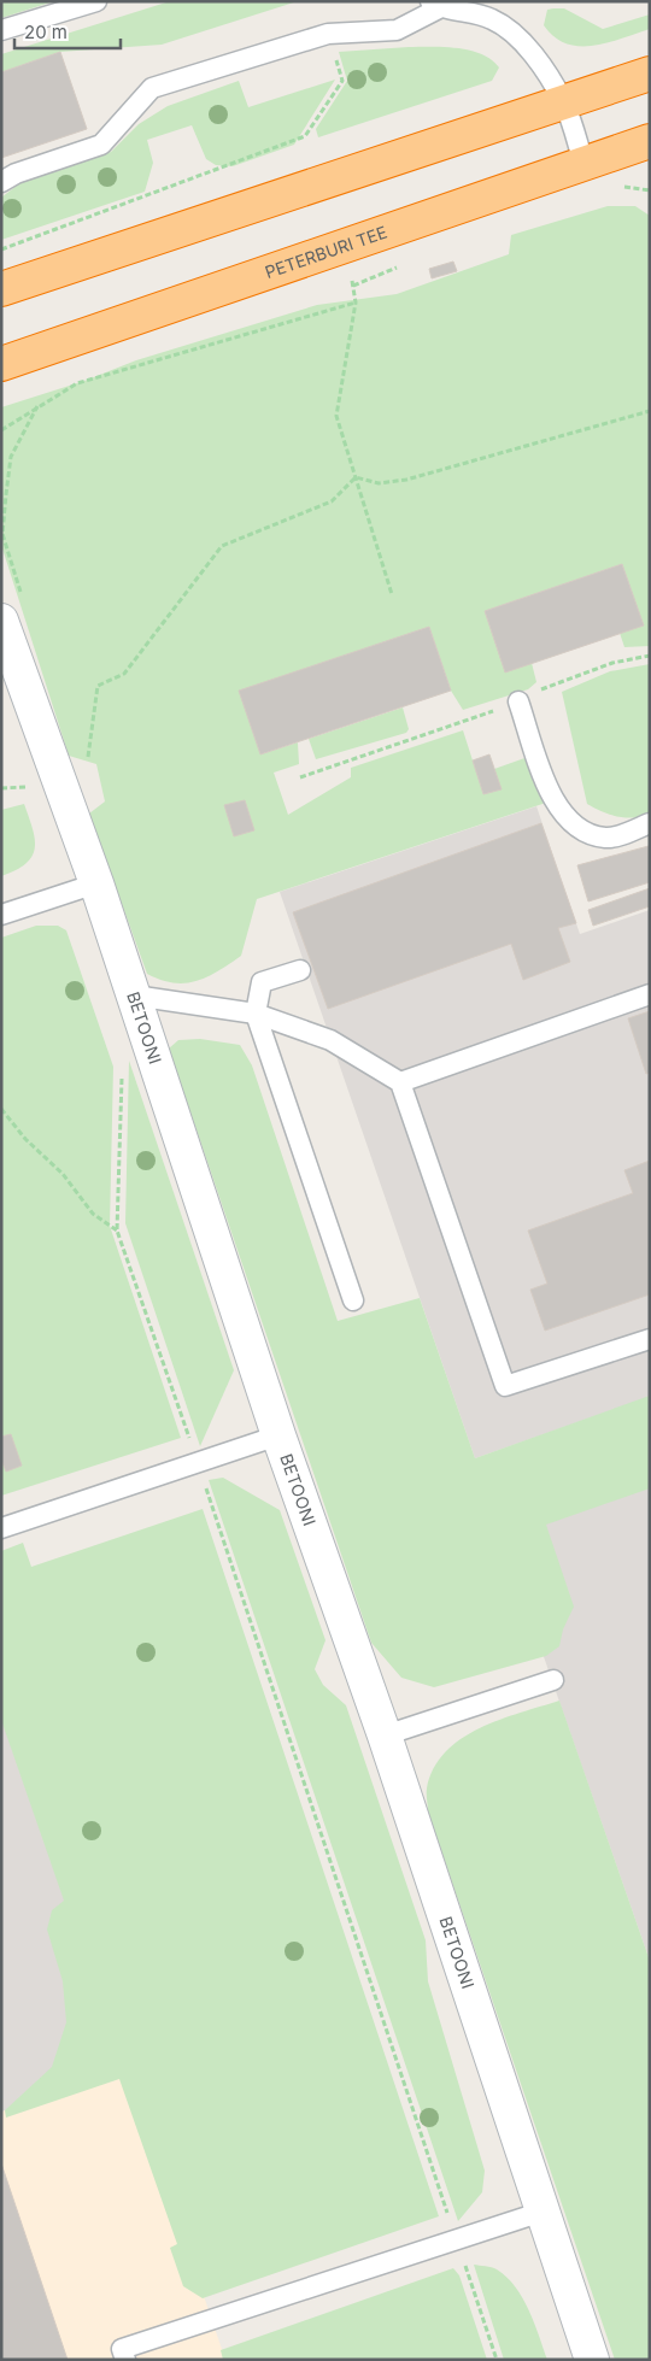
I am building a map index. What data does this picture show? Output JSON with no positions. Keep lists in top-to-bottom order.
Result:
{
  "streets": {
    "highway": ["PETERBURI TEE"],
    "street": ["BETOONI"]
  },
  "scale_bar": "20 m"
}
